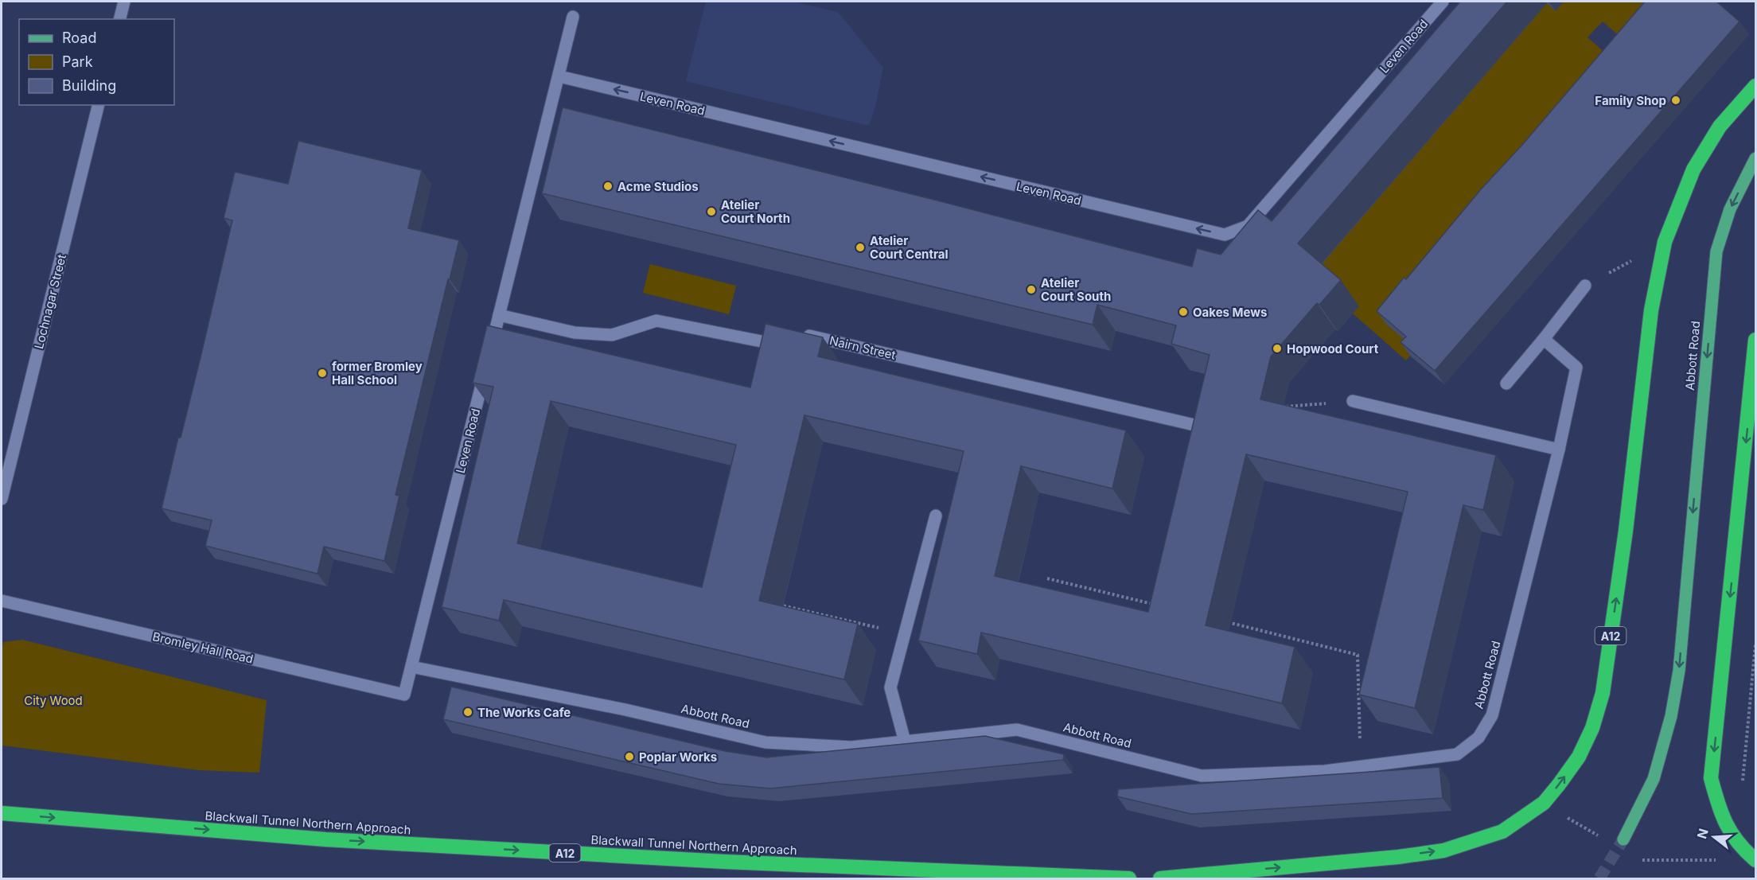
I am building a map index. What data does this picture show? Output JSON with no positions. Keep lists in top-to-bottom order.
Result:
{
  "streets": {
    "highway": ["A12", "Blackwall Tunnel Northern Approach"],
    "main road": ["Abbott Road"],
    "street": [
      "Leven Road",
      "Lochnagar Street",
      "Nairn Street",
      "Bromley Hall Road"
    ]
  },
  "crossings": [
    ["Leven Road", "Abbott Road"],
    ["Leven Road", "Bromley Hall Road"]
  ],
  "one_way": ["Leven Road", "Blackwall Tunnel Northern Approach"],
  "parks": ["City Wood"],
  "places": [
    "Family Shop",
    "Acme Studios",
    "Atelier Court North",
    "Atelier Court Central",
    "Atelier Court South",
    "Oakes Mews",
    "Hopwood Court",
    "former Bromley Hall School",
    "The Works Cafe",
    "Poplar Works"
  ],
  "legend": ["Road", "Park", "Building"],
  "north": "left"
}
